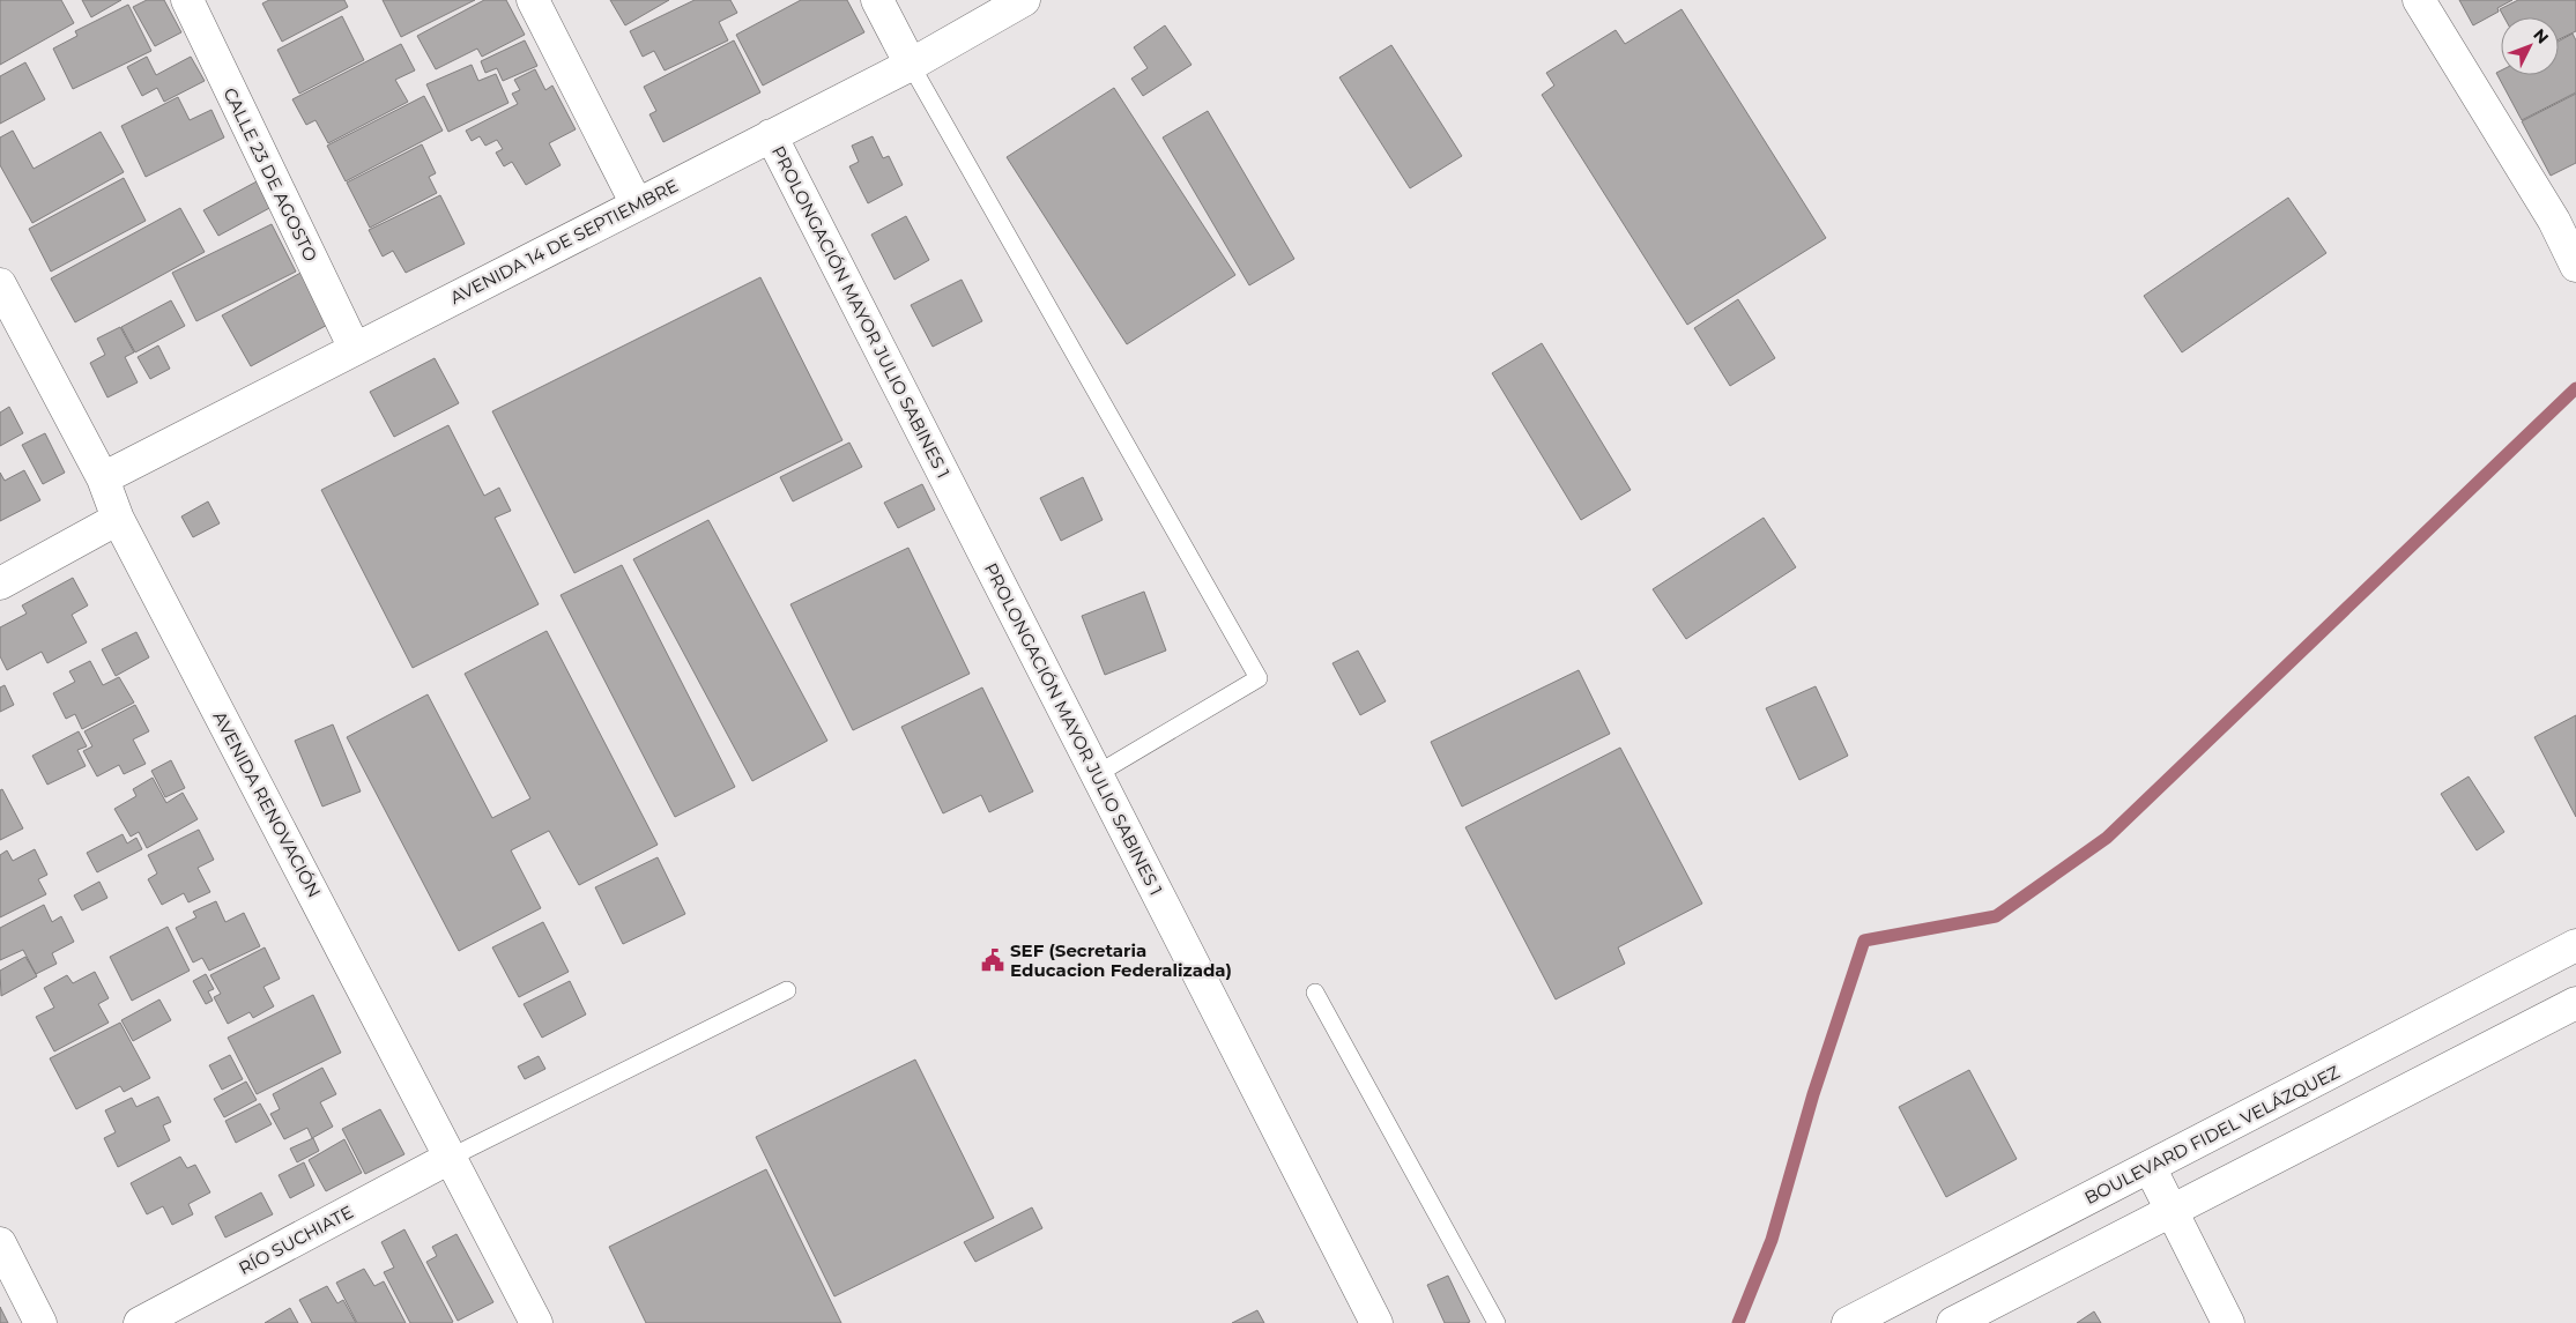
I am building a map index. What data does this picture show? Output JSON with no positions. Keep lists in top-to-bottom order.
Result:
{
  "streets": {
    "street": [
      "CALLE 23 DE AGOSTO",
      "AVENIDA 14 DE SEPTIEMBRE",
      "PROLONGACIÓN MAYOR JULIO SABINES 1",
      "AVENIDA RENOVACIÓN",
      "BOULEVARD FIDEL VELÁZQUEZ",
      "RÍO SUCHIATE"
    ]
  },
  "crossings": [
    ["CALLE 23 DE AGOSTO", "AVENIDA 14 DE SEPTIEMBRE"],
    ["AVENIDA 14 DE SEPTIEMBRE", "PROLONGACIÓN MAYOR JULIO SABINES 1"],
    ["AVENIDA 14 DE SEPTIEMBRE", "AVENIDA RENOVACIÓN"],
    ["AVENIDA RENOVACIÓN", "RÍO SUCHIATE"]
  ],
  "places": {
    "public building": ["SEF (Secretaria Educacion Federalizada)"]
  },
  "north": "top right"
}
